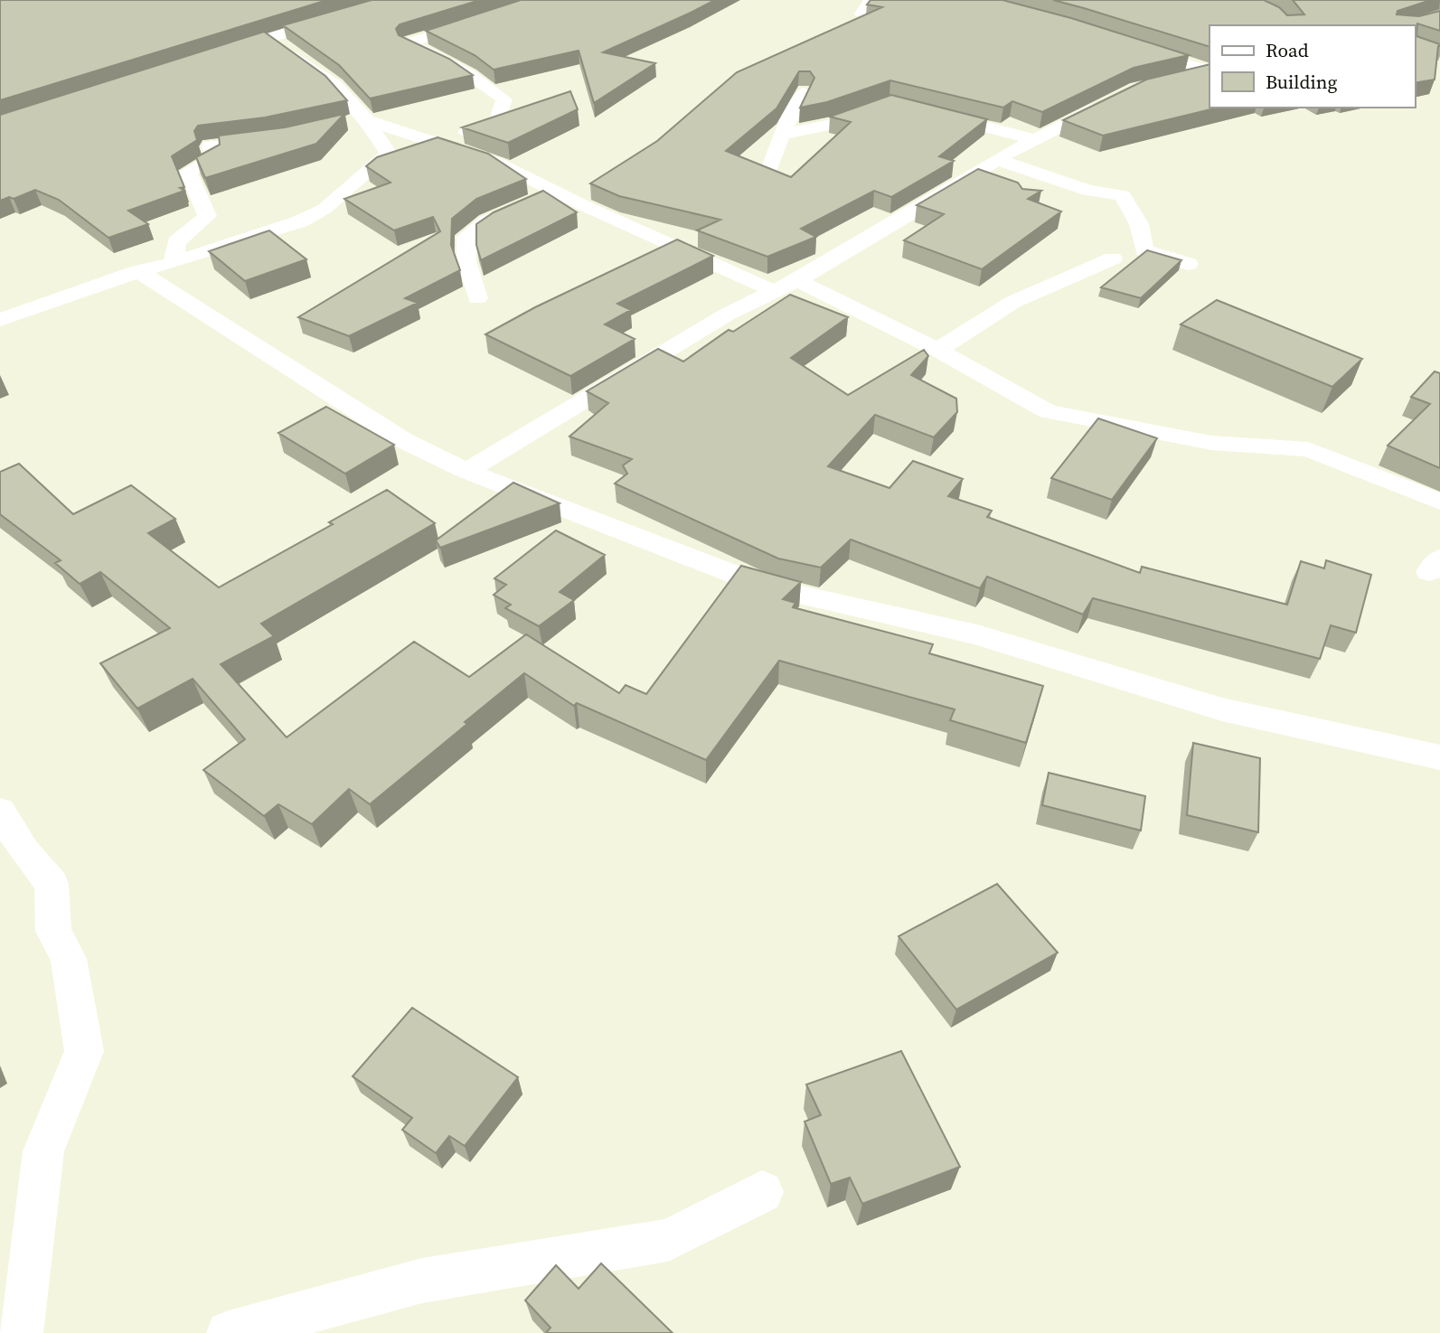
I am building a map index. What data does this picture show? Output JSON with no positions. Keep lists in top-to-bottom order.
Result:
{
  "legend": ["Road", "Building"]
}
